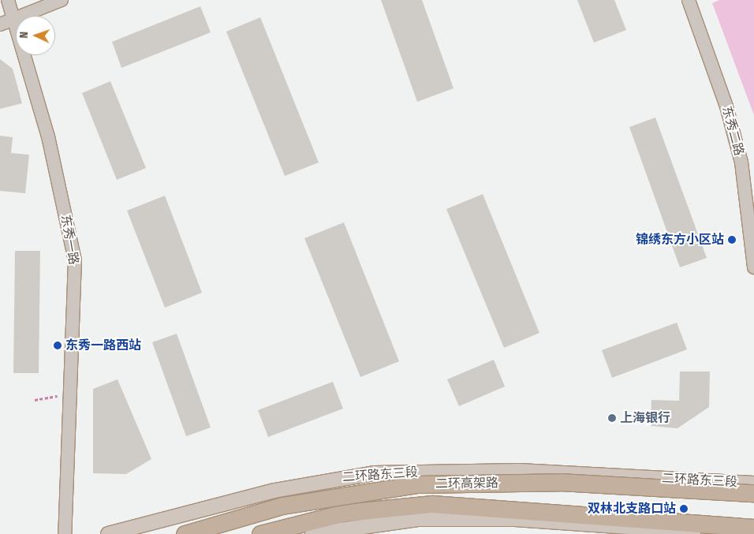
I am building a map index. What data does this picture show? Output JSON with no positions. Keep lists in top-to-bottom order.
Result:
{
  "streets": {
    "highway": ["二环高架路"],
    "main road": ["二环路东三段"],
    "street": ["东秀二路", "东秀一路"]
  },
  "crossings": [
    ["二环路东三段", "二环高架路"]
  ],
  "places": [
    "锦绣东方小区站",
    "东秀一路西站",
    "上海银行",
    "双林北支路口站"
  ],
  "north": "left"
}
